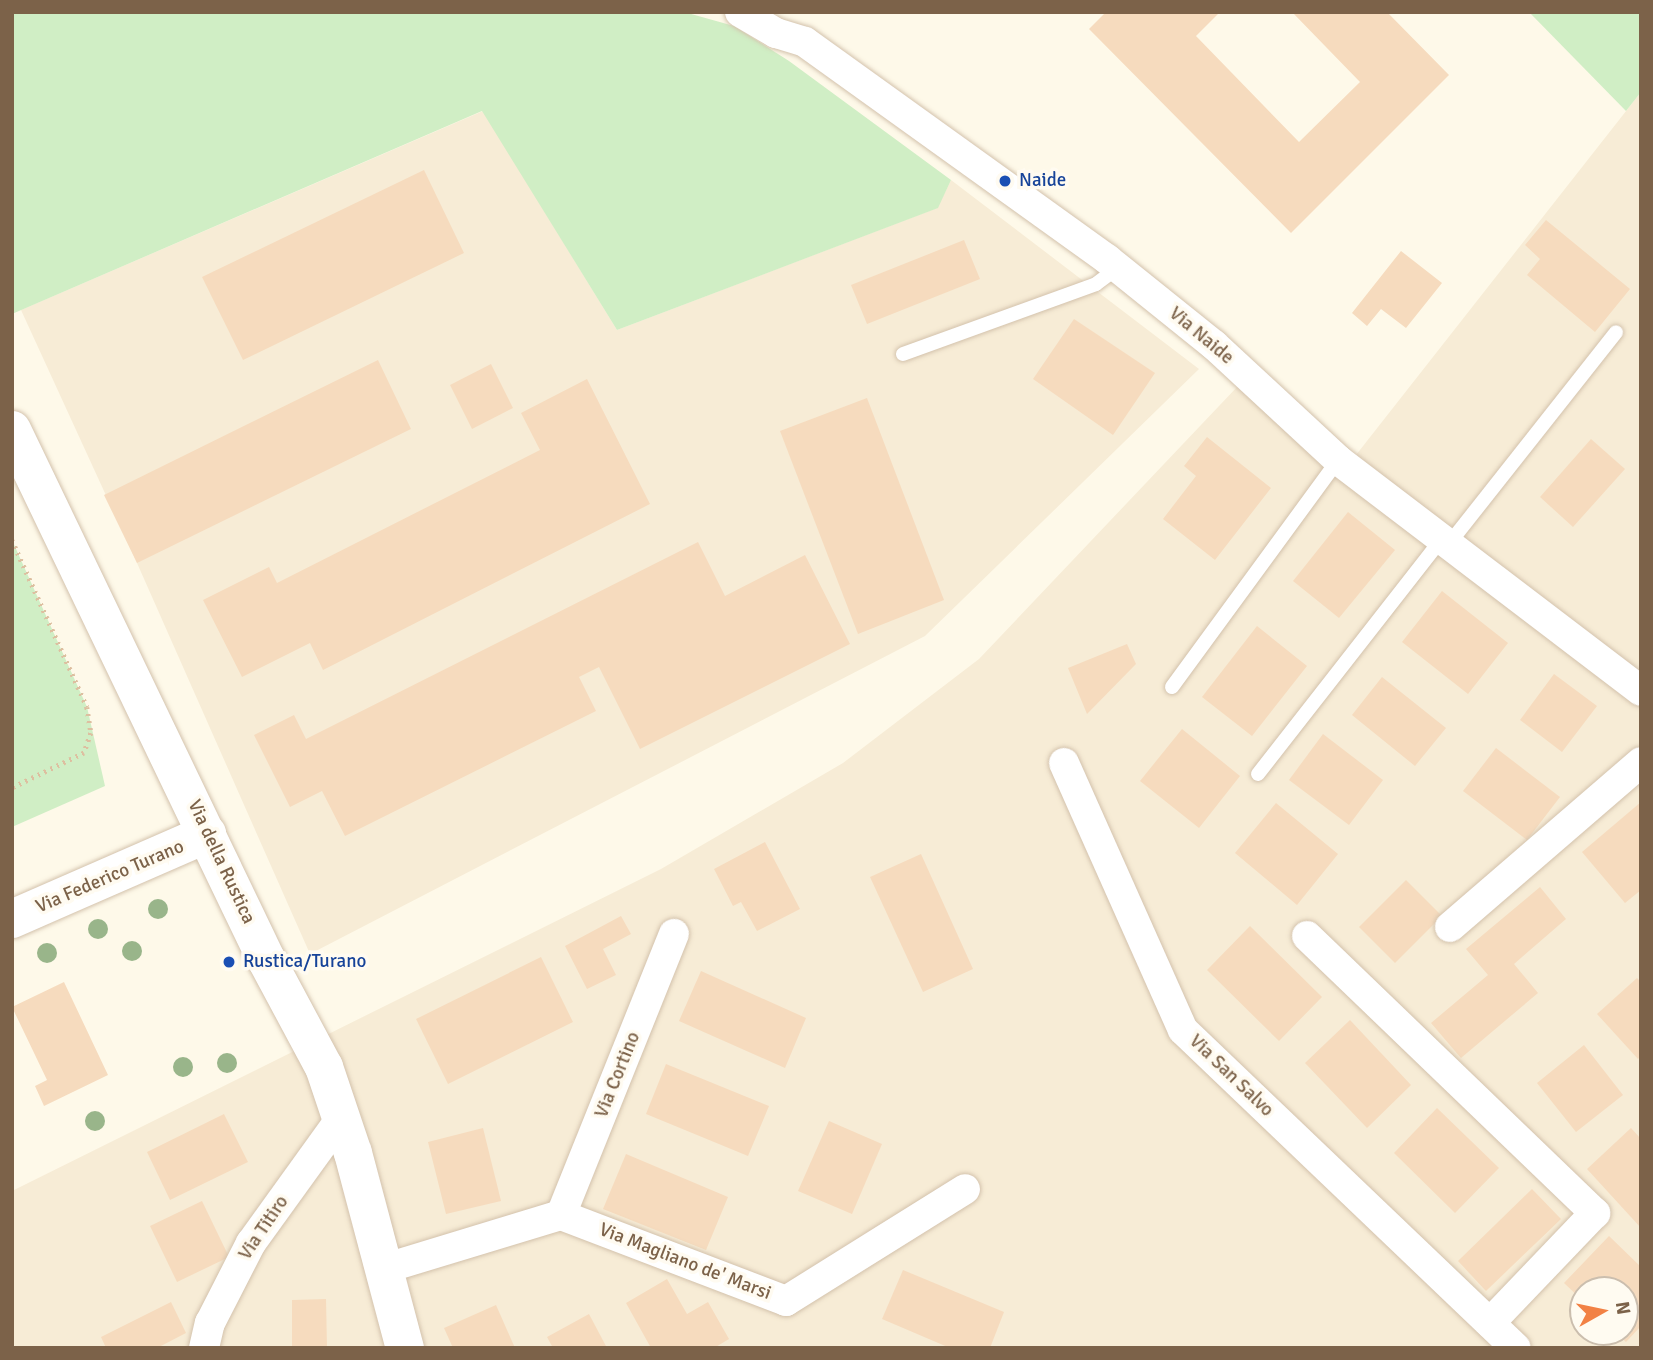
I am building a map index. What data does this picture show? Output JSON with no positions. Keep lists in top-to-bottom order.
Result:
{
  "streets": {
    "street": [
      "Via Naide",
      "Via della Rustica",
      "Via Federico Turano",
      "Via Cortino",
      "Via San Salvo",
      "Via Titiro",
      "Via Magliano de' Marsi"
    ]
  },
  "crossings": [
    ["Via della Rustica", "Via Federico Turano"],
    ["Via della Rustica", "Via Titiro"],
    ["Via Cortino", "Via Magliano de' Marsi"]
  ],
  "places": ["Naide", "Rustica/Turano"],
  "north": "right"
}
